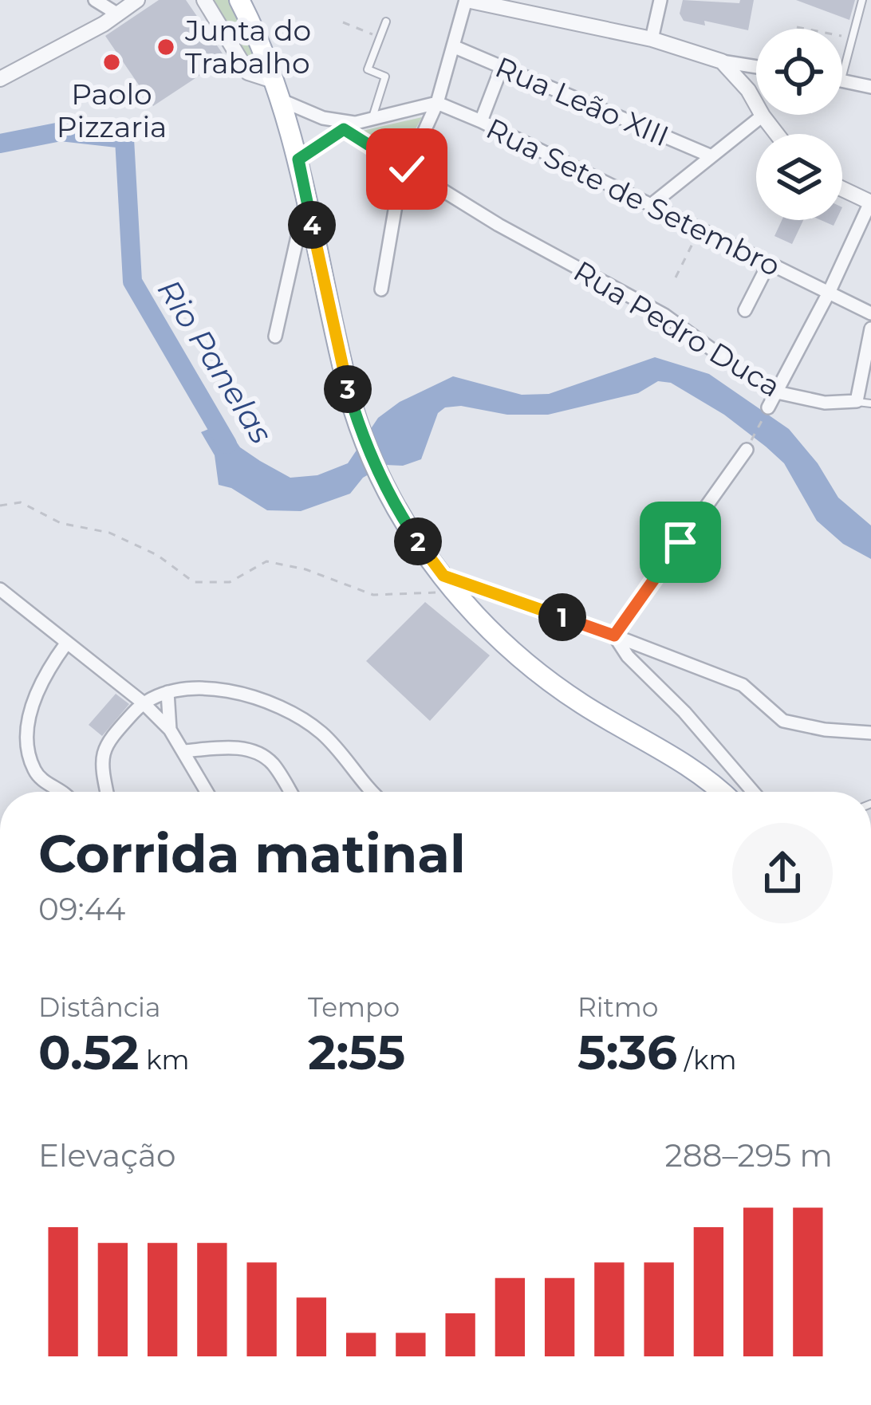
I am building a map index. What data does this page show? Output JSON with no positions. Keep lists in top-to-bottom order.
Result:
{
  "streets": {
    "street": ["Rua Leão XIII", "Rua Sete de Setembro", "Rua Pedro Duca"]
  },
  "water": ["Rio Panelas"],
  "places": ["Junta do Trabalho", "Paolo Pizzaria"],
  "page": {
    "pins": [
      "4",
      "3",
      "2",
      "1"
    ],
    "heading": ["Corrida matinal", "09:44"],
    "stats": [
      ["Distância", "0.52 km"],
      ["Tempo", "2:55"],
      ["Ritmo", "5:36 /km"]
    ],
    "chart": ["Elevação", "288–295 m"]
  }
}
